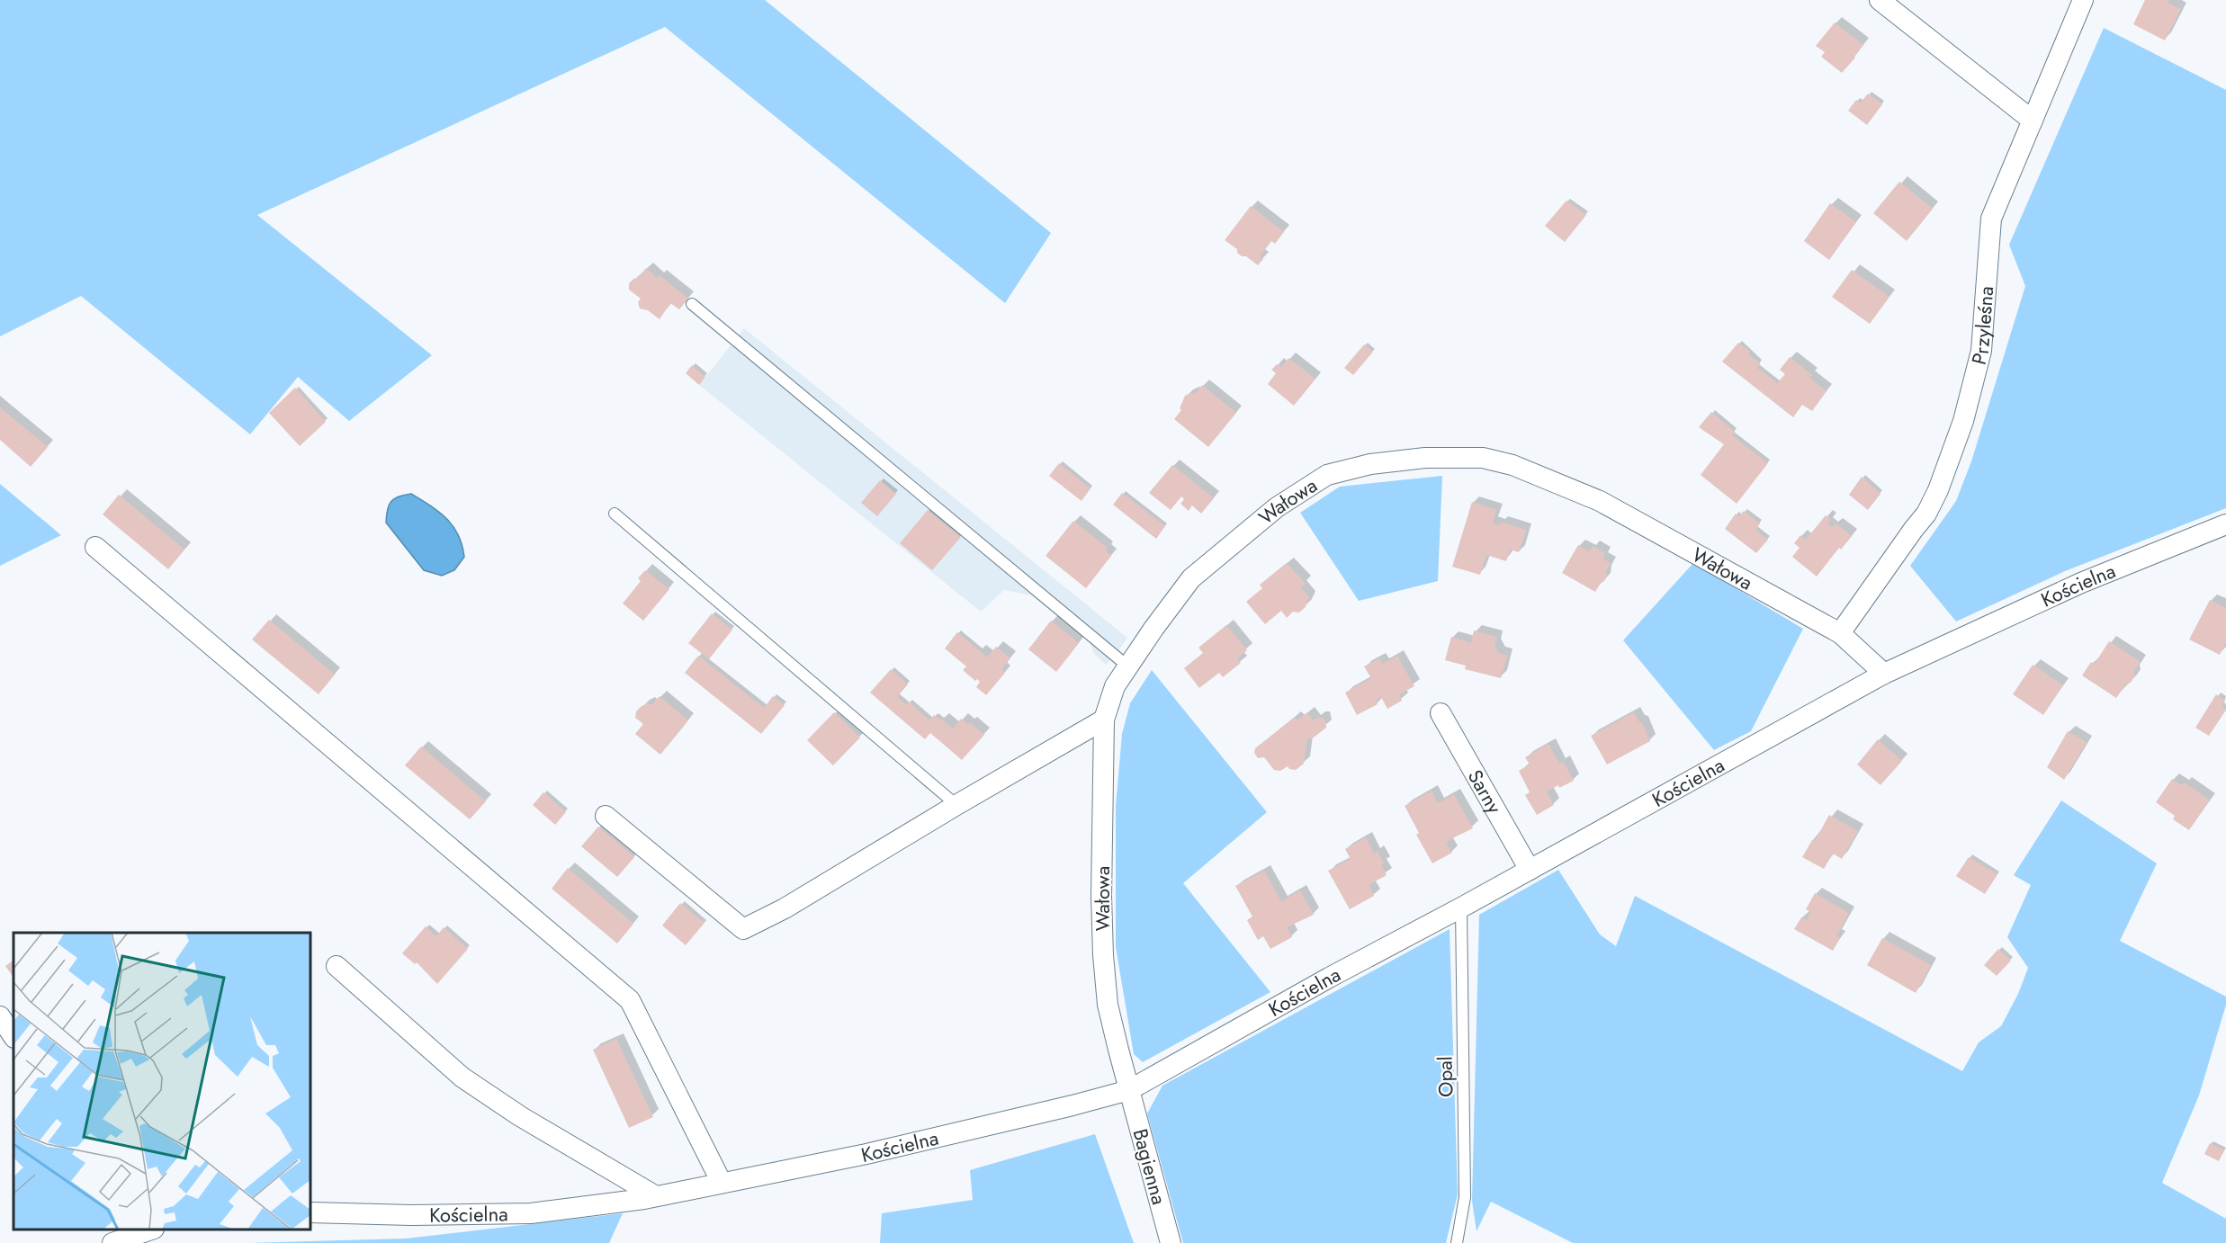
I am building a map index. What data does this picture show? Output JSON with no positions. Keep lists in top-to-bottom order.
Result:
{
  "streets": {
    "street": [
      "Przyleśna",
      "Wałowa",
      "Kościelna",
      "Sarny",
      "Bagienna"
    ],
    "lane": ["Opal"]
  },
  "crossings": [
    ["Przyleśna", "Wałowa"],
    ["Wałowa", "Kościelna"],
    ["Wałowa", "Bagienna"],
    ["Kościelna", "Sarny"],
    ["Kościelna", "Opal"],
    ["Kościelna", "Bagienna"]
  ]
}
